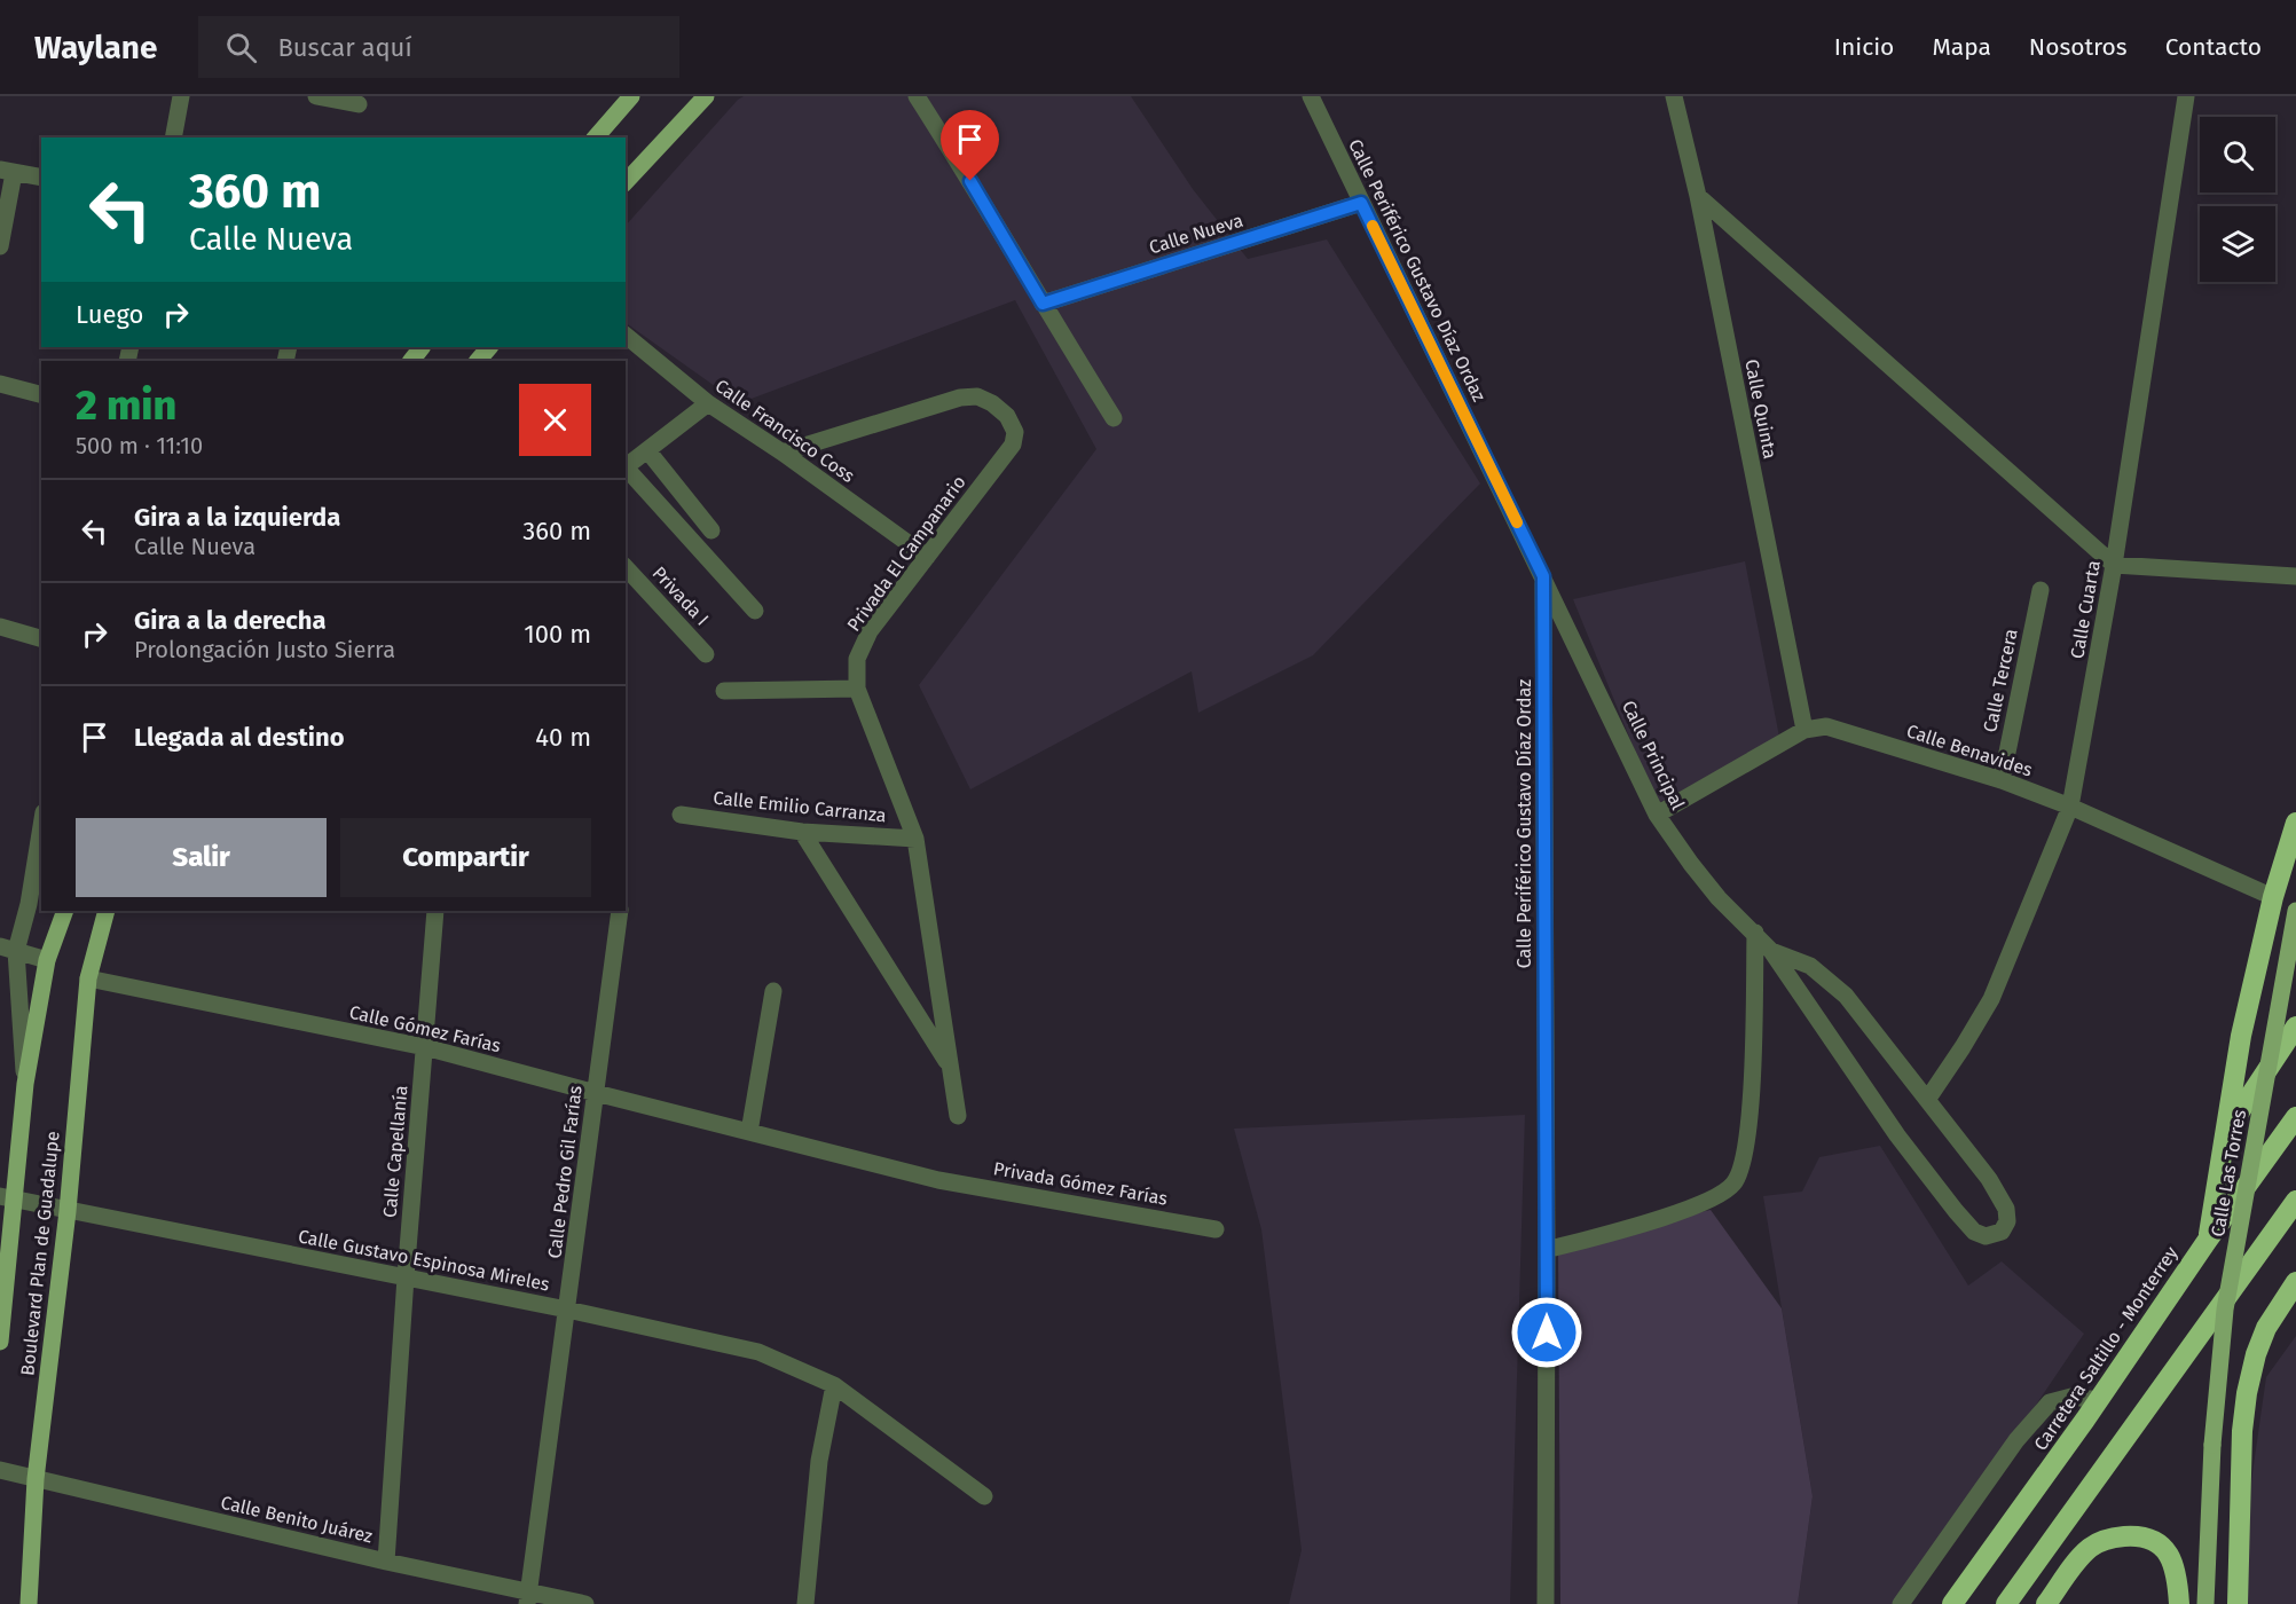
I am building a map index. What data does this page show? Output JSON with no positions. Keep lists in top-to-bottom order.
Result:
{
  "streets": {
    "highway": ["Carretera Saltillo - Monterrey"],
    "main road": ["Calle Las Torres", "Boulevard Plan de Guadalupe"],
    "street": [
      "Calle Nueva",
      "Calle Periférico Gustavo Díaz Ordaz",
      "Calle Quinta",
      "Calle Francisco Coss",
      "Privada El Campanario",
      "Privada I",
      "Calle Cuarta",
      "Calle Tercera",
      "Calle Benavides",
      "Calle Principal",
      "Calle Emilio Carranza",
      "Calle Gómez Farías",
      "Calle Capellanía",
      "Calle Pedro Gil Farías",
      "Privada Gómez Farías",
      "Calle Gustavo Espinosa Mireles",
      "Calle Benito Juárez"
    ]
  },
  "crossings": [
    ["Calle Nueva", "Calle Periférico Gustavo Díaz Ordaz"],
    ["Calle Periférico Gustavo Díaz Ordaz", "Calle Principal"],
    ["Calle Quinta", "Calle Benavides"],
    ["Calle Francisco Coss", "Privada El Campanario"],
    ["Privada El Campanario", "Calle Emilio Carranza"],
    ["Calle Cuarta", "Calle Benavides"],
    ["Calle Cuarta", "Calle Principal"],
    ["Calle Tercera", "Calle Benavides"],
    ["Calle Gómez Farías", "Calle Capellanía"],
    ["Calle Gómez Farías", "Calle Pedro Gil Farías"],
    ["Calle Gómez Farías", "Privada Gómez Farías"],
    ["Calle Gómez Farías", "Boulevard Plan de Guadalupe"],
    ["Calle Capellanía", "Calle Gustavo Espinosa Mireles"],
    ["Calle Capellanía", "Calle Benito Juárez"],
    ["Calle Pedro Gil Farías", "Calle Gustavo Espinosa Mireles"],
    ["Calle Pedro Gil Farías", "Calle Benito Juárez"],
    ["Boulevard Plan de Guadalupe", "Calle Gustavo Espinosa Mireles"],
    ["Boulevard Plan de Guadalupe", "Calle Benito Juárez"]
  ],
  "page": {
    "header": "Waylane",
    "search": "Buscar aquí",
    "nav": [
      "Inicio",
      "Mapa",
      "Nosotros",
      "Contacto"
    ],
    "turn": ["360 m", "Calle Nueva"],
    "then": "Luego",
    "heading": ["2 min", "500 m · 11:10"],
    "list": [
      {
        "name": "Gira a la izquierda",
        "note": "Calle Nueva",
        "value": "360 m"
      },
      {
        "name": "Gira a la derecha",
        "note": "Prolongación Justo Sierra",
        "value": "100 m"
      },
      {
        "name": "Llegada al destino",
        "value": "40 m"
      }
    ],
    "buttons": ["Salir", "Compartir"]
  }
}
